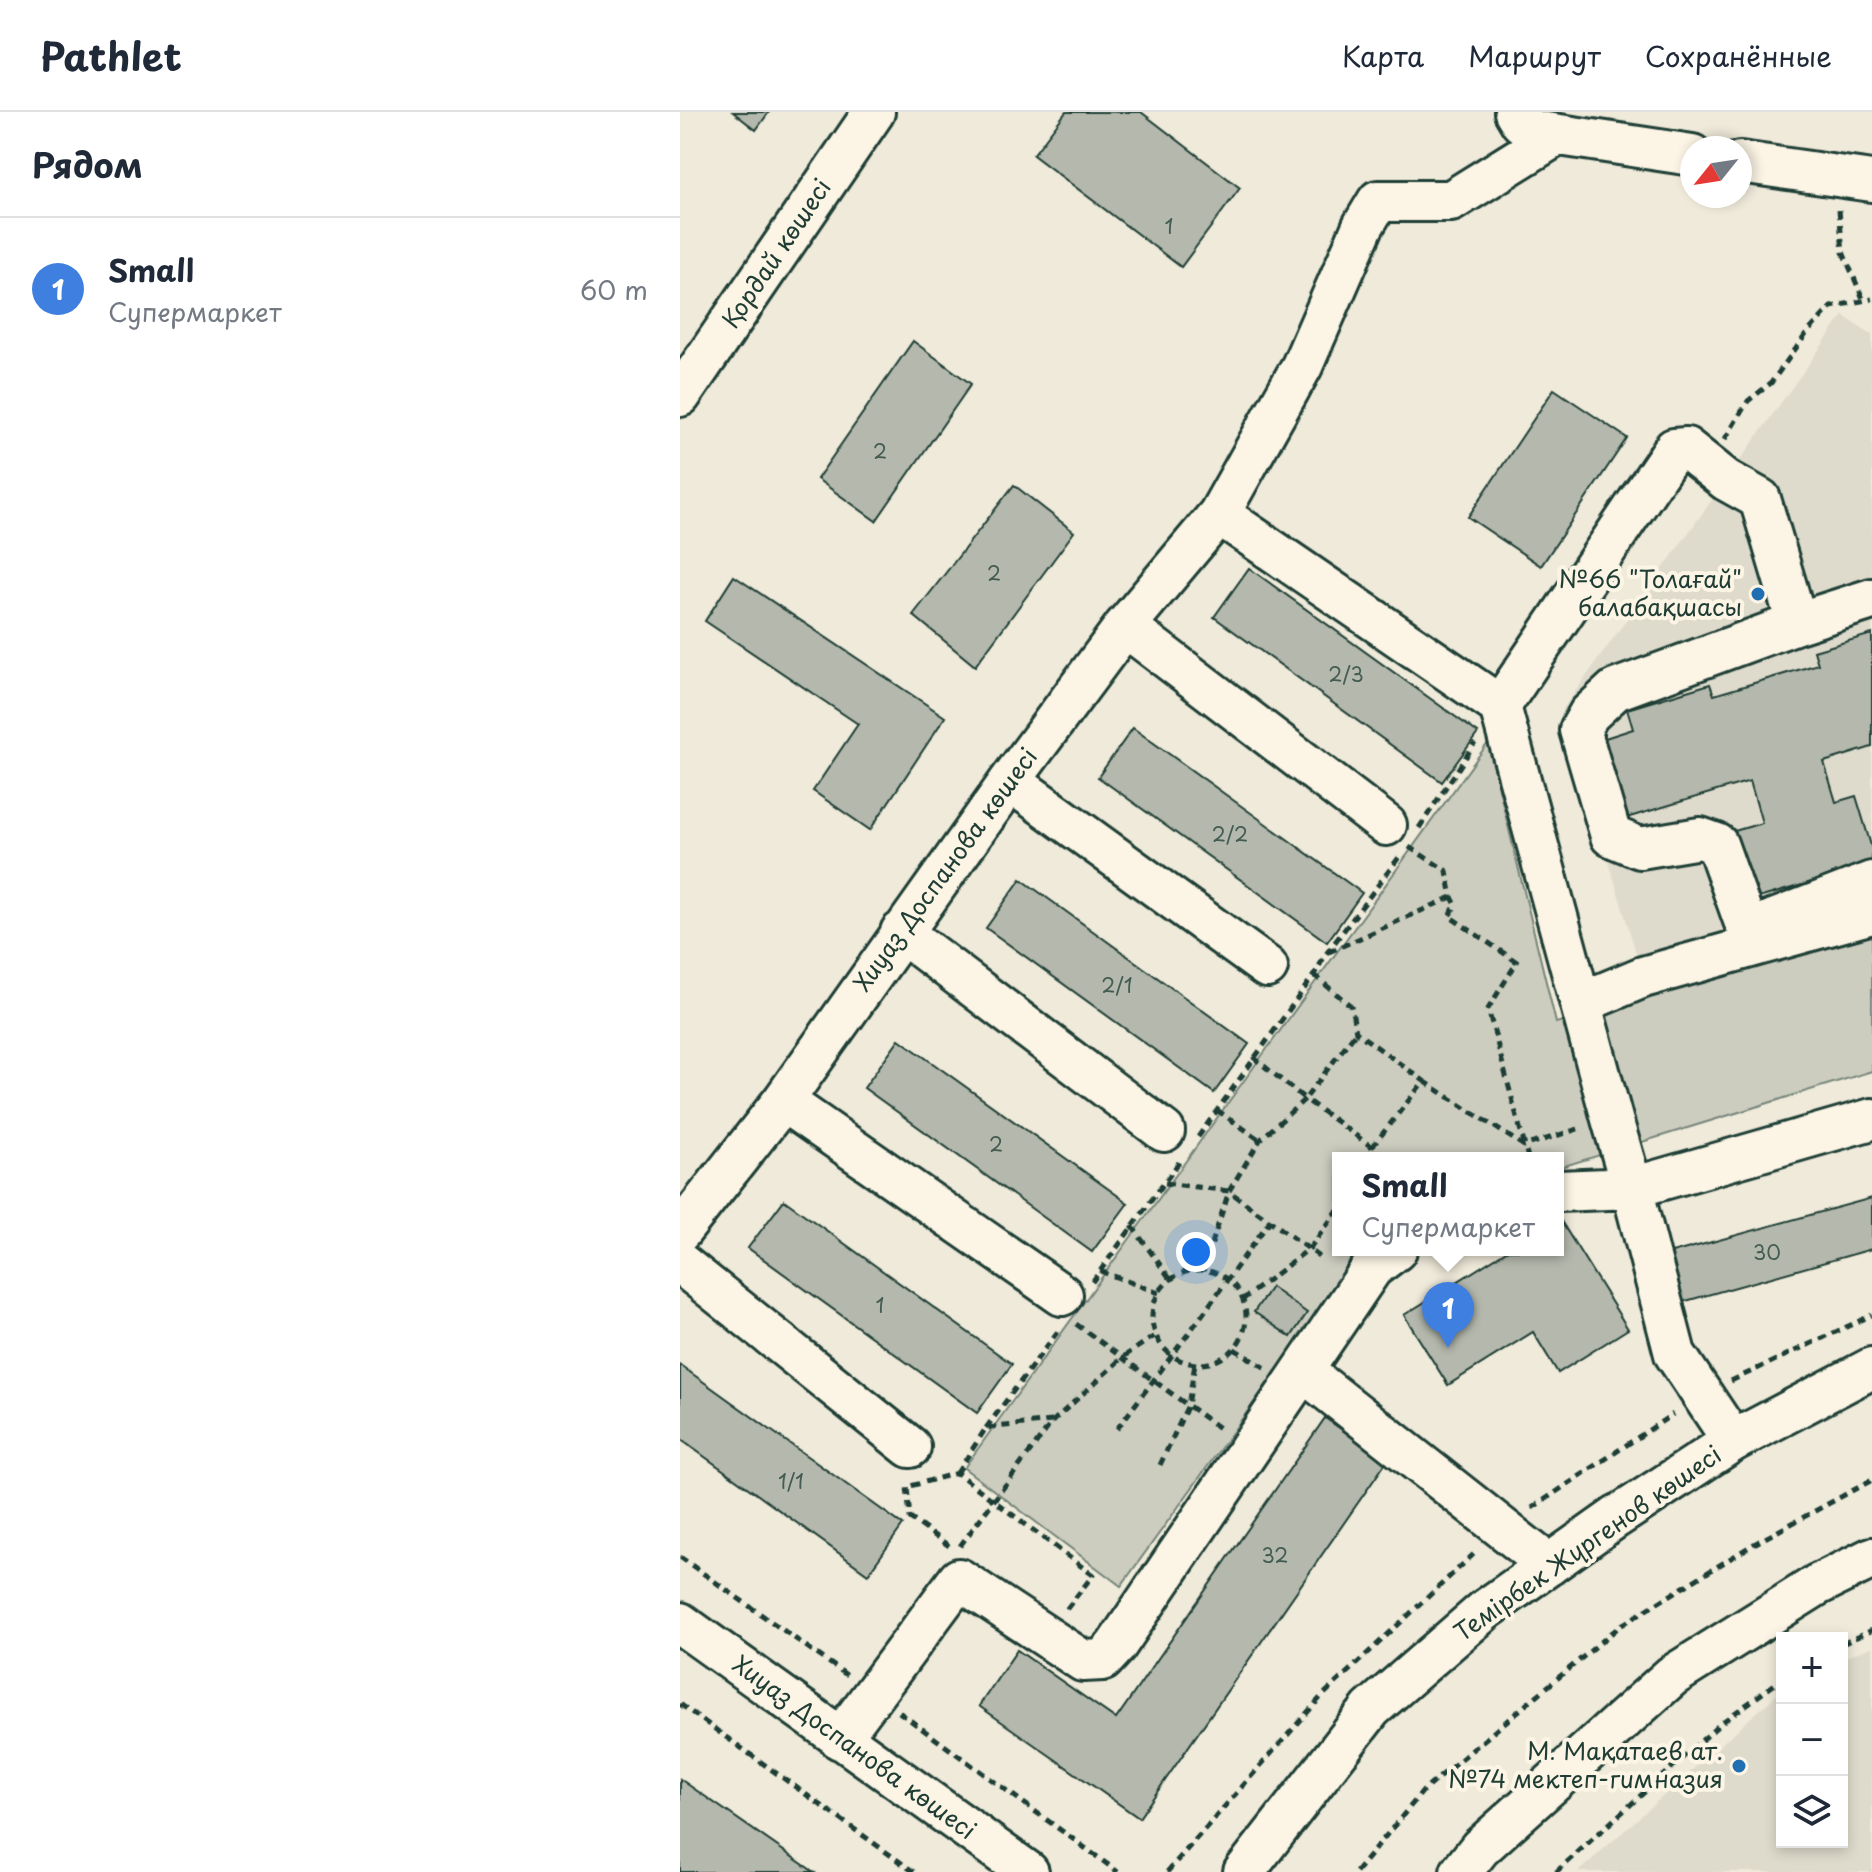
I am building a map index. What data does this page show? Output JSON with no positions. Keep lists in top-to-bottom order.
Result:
{
  "streets": {
    "street": ["Қордай көшесі", "Хиуаз Доспанова көшесі", "Темірбек Жүргенов көшесі"]
  },
  "places": ["№66 \"Толағай\" балабақшасы", "М. Мақатаев ат. №74 мектеп-гимназия"],
  "house_numbers": [
    "1",
    "2",
    "2",
    "2/3",
    "2/2",
    "2/1",
    "2",
    "30",
    "1",
    "1/1",
    "32"
  ],
  "north": "bottom left",
  "page": {
    "header": "Pathlet",
    "nav": ["Карта", "Маршрут", "Сохранённые"],
    "heading": "Рядом",
    "list": [
      {
        "mark": "1",
        "name": "Small",
        "note": "Супермаркет",
        "value": "60 m"
      }
    ],
    "popup": ["Small", "Супермаркет"],
    "pins": "1",
    "map_buttons": ["+", "−"]
  }
}
